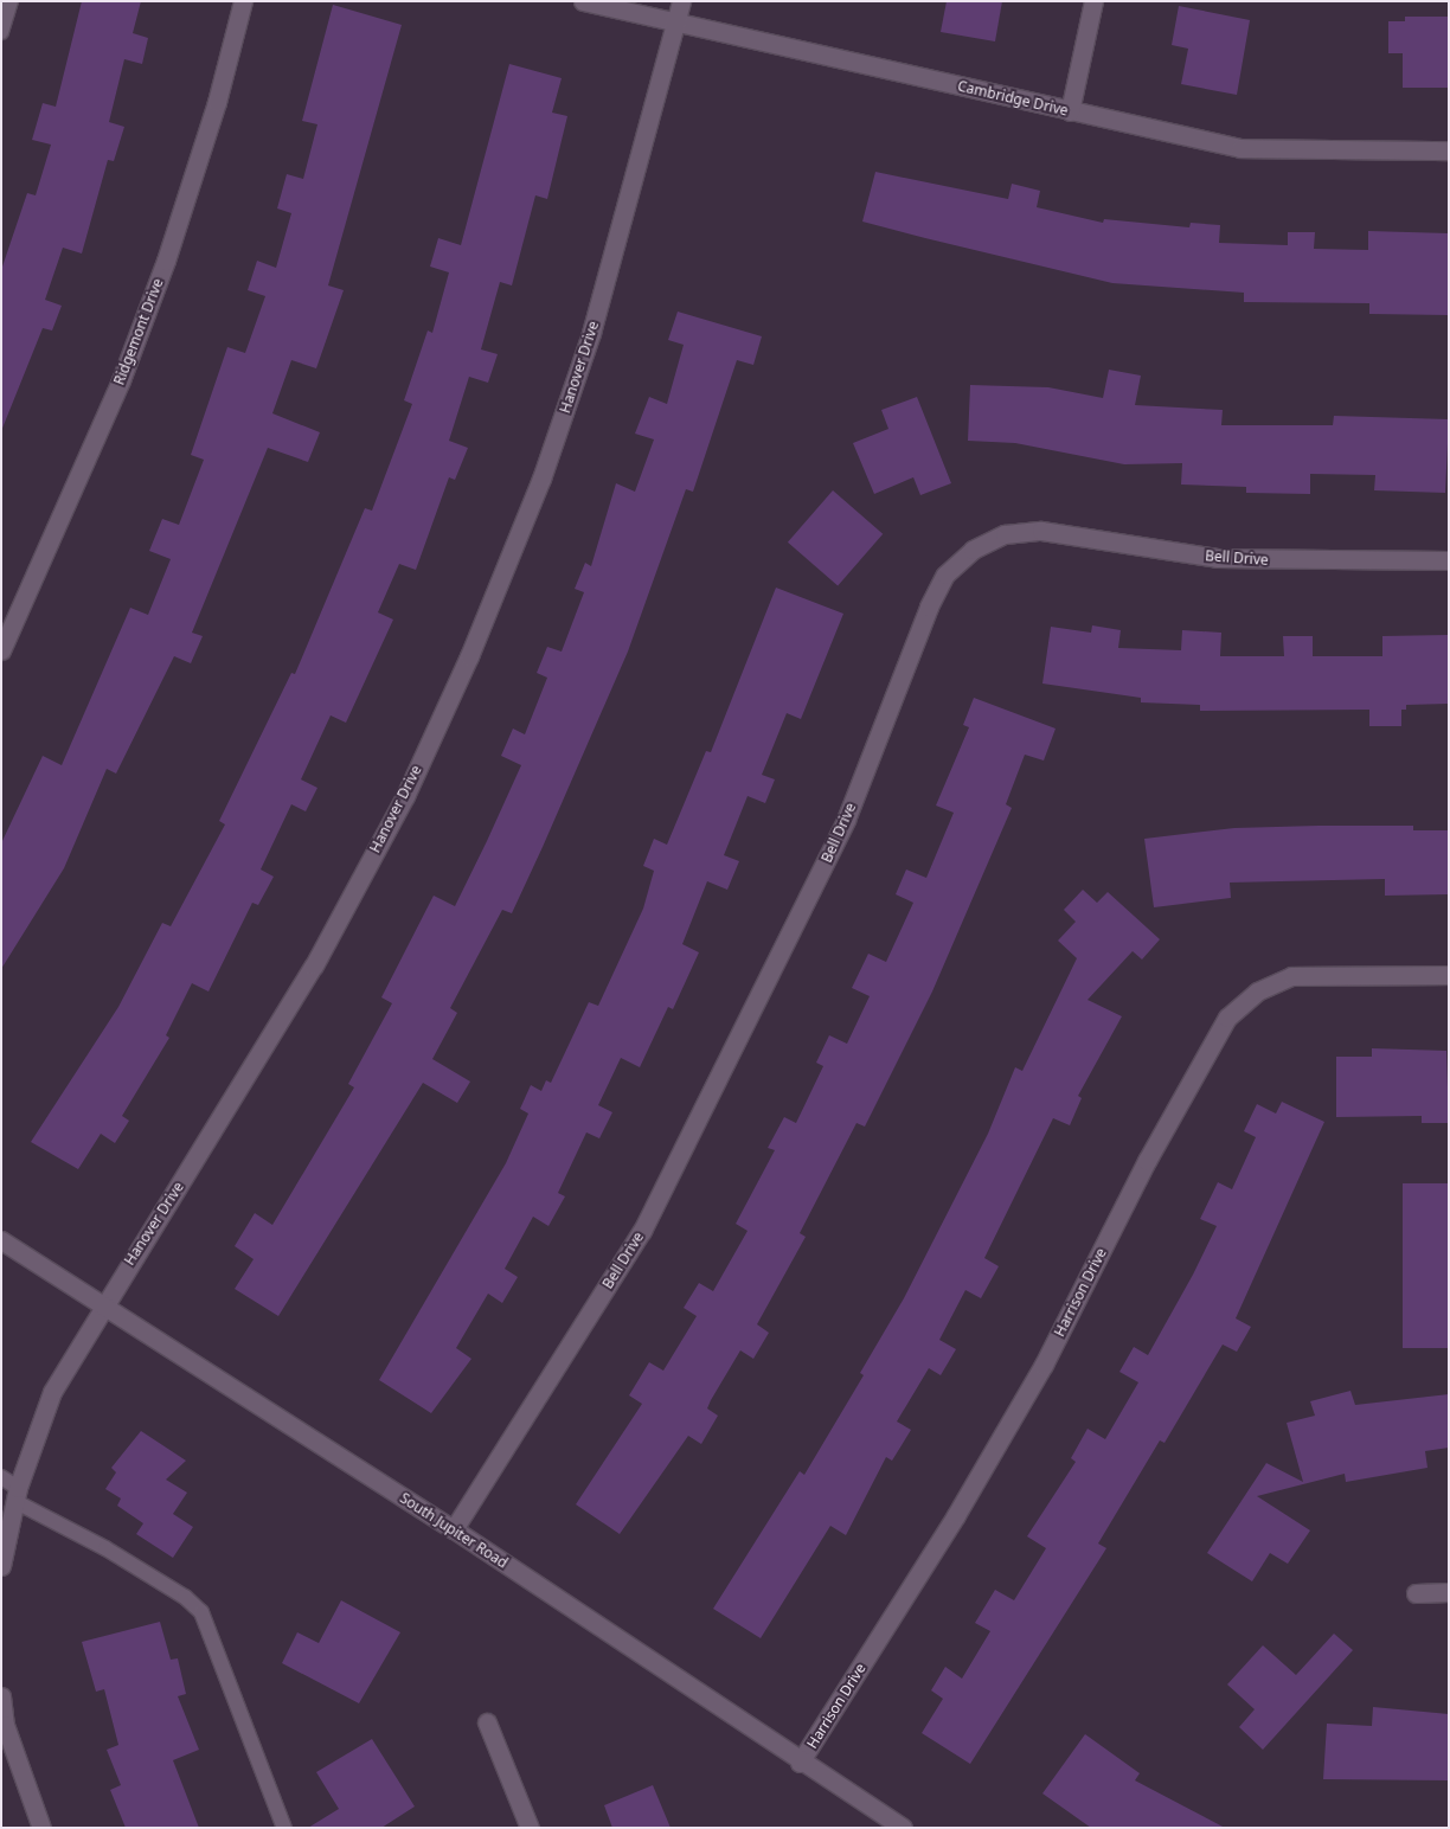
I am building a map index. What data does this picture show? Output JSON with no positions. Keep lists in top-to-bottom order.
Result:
{
  "streets": {
    "street": [
      "Cambridge Drive",
      "Ridgemont Drive",
      "Hanover Drive",
      "Bell Drive",
      "Harrison Drive",
      "South Jupiter Road"
    ]
  },
  "crossings": [
    ["Cambridge Drive", "Hanover Drive"],
    ["Hanover Drive", "South Jupiter Road"],
    ["Bell Drive", "South Jupiter Road"],
    ["Harrison Drive", "South Jupiter Road"]
  ]
}
